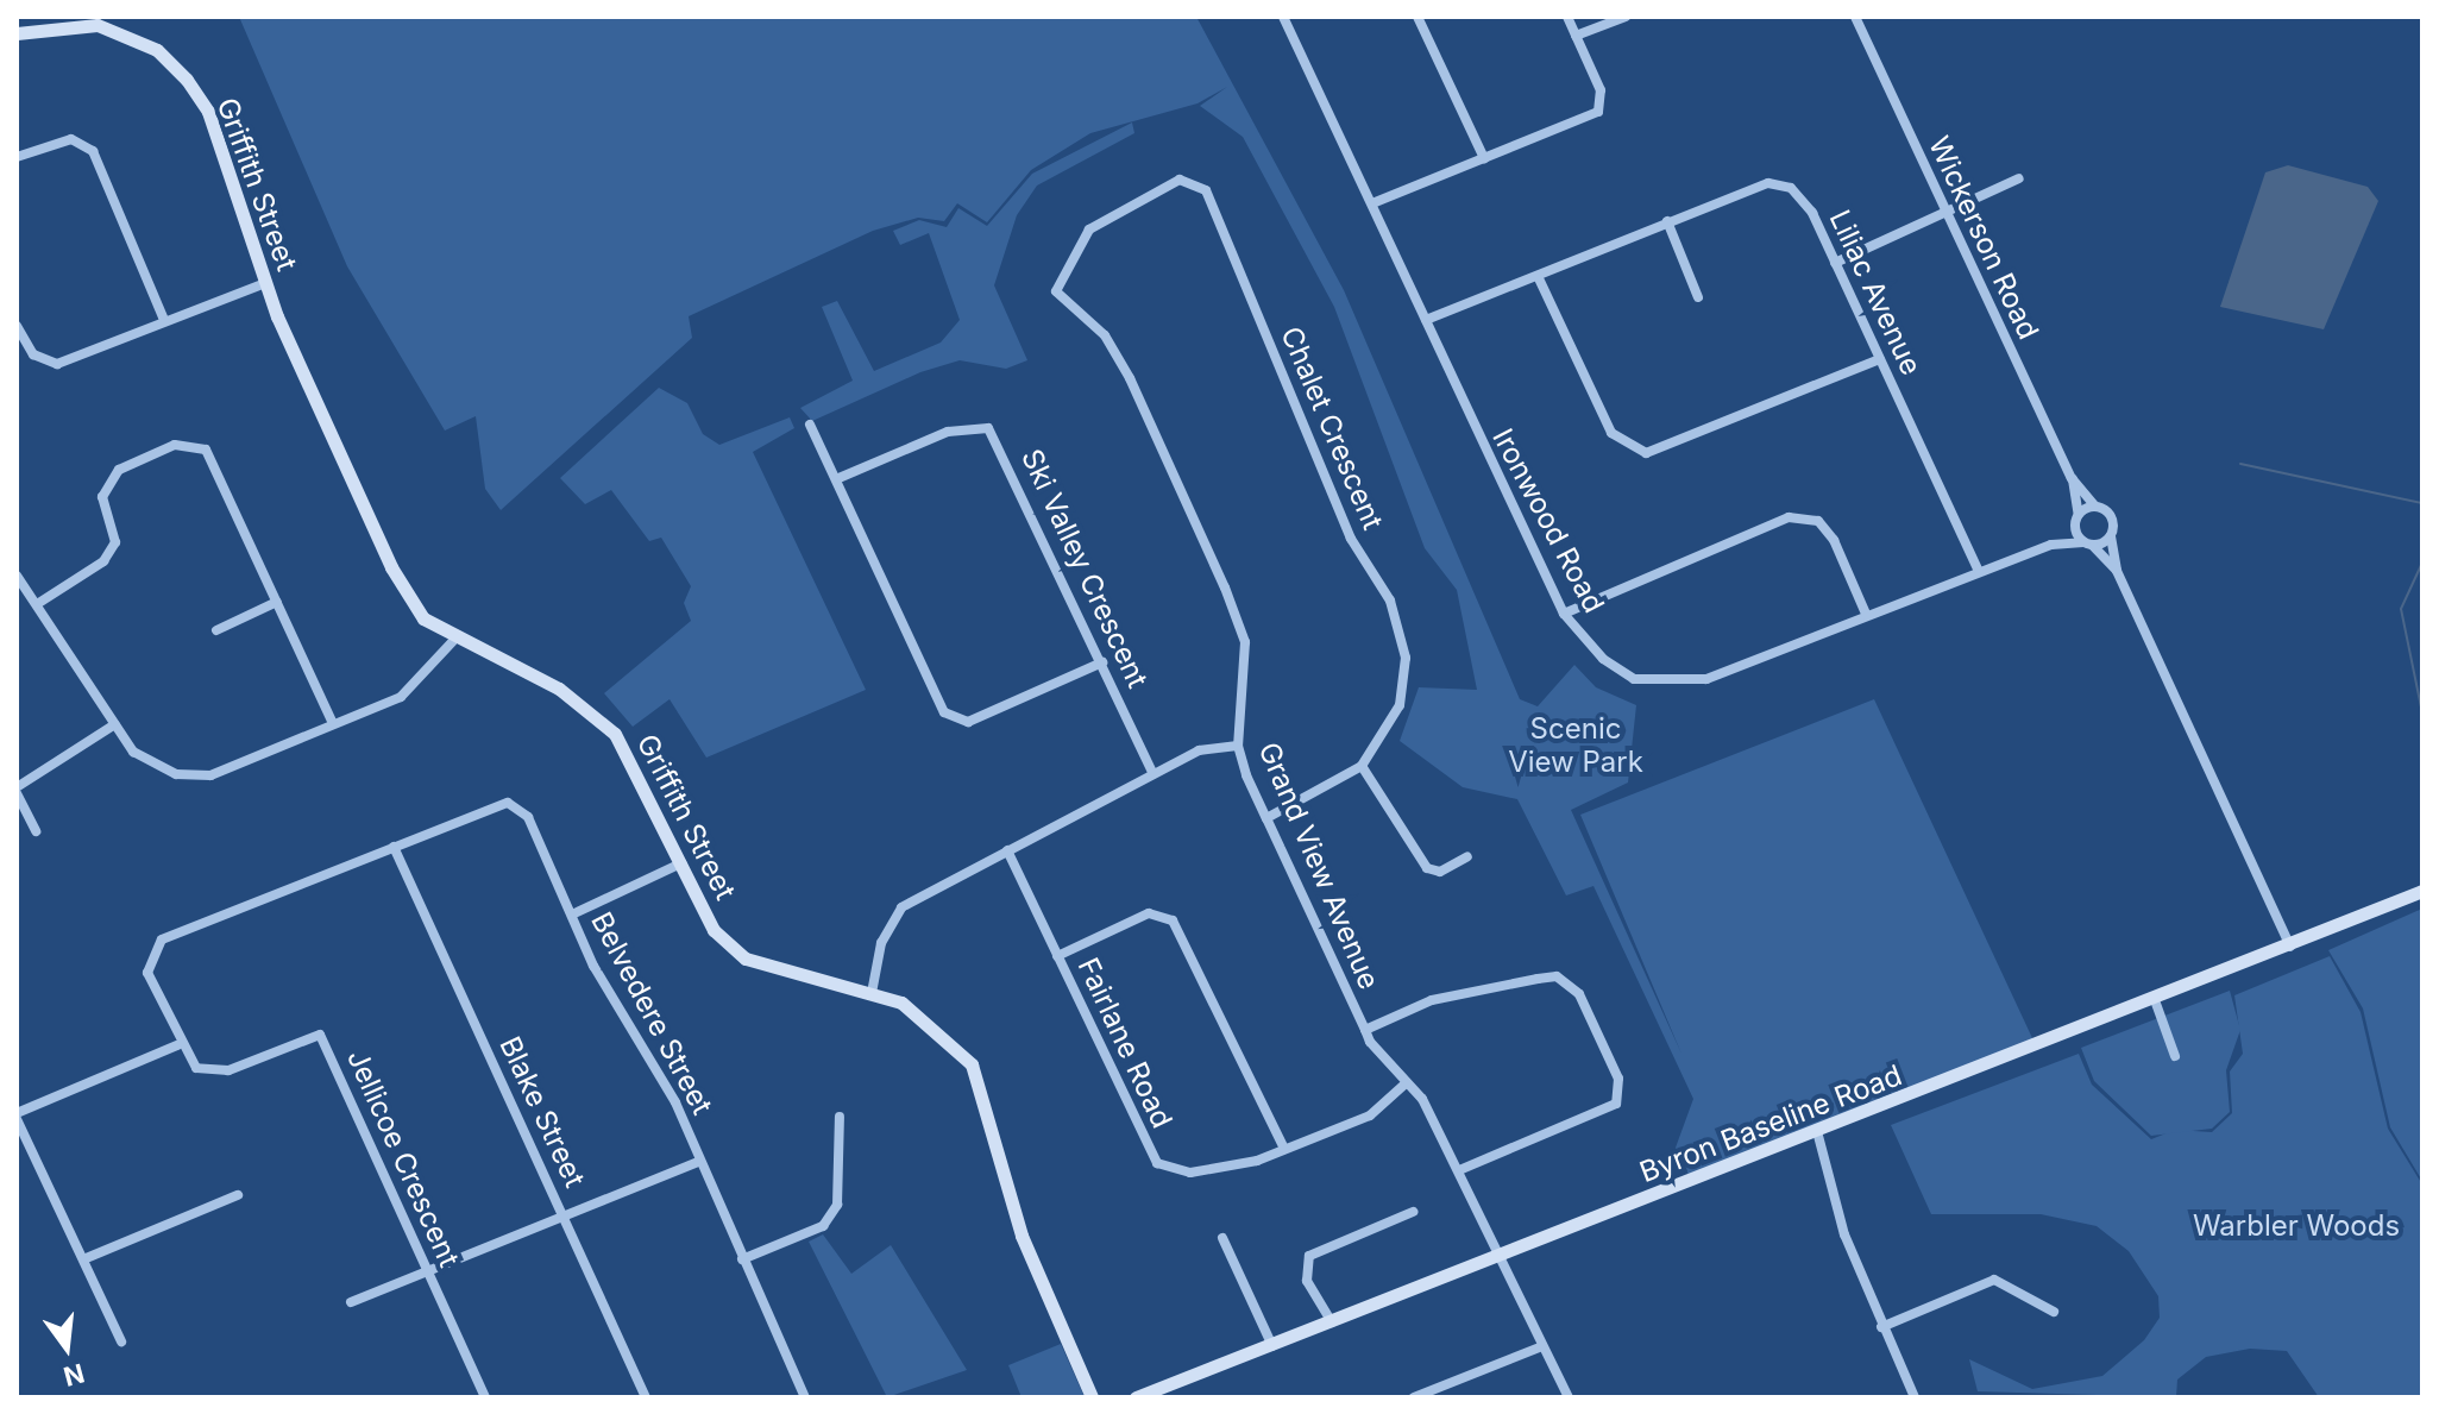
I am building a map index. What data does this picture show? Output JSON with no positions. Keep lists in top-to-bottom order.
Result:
{
  "streets": {
    "street": [
      "Griffith Street",
      "Wickerson Road",
      "Liliac Avenue",
      "Chalet Crescent",
      "Ironwood Road",
      "Ski Valley Crescent",
      "Grand View Avenue",
      "Belvedere Street",
      "Fairlane Road",
      "Blake Street",
      "Byron Baseline Road",
      "Jellicoe Crescent"
    ]
  },
  "crossings": [
    ["Wickerson Road", "Ironwood Road"],
    ["Liliac Avenue", "Ironwood Road"],
    ["Chalet Crescent", "Grand View Avenue"],
    ["Grand View Avenue", "Fairlane Road"],
    ["Grand View Avenue", "Byron Baseline Road"],
    ["Belvedere Street", "Blake Street"]
  ],
  "parks": ["Scenic View Park", "Warbler Woods"],
  "north": "bottom"
}
